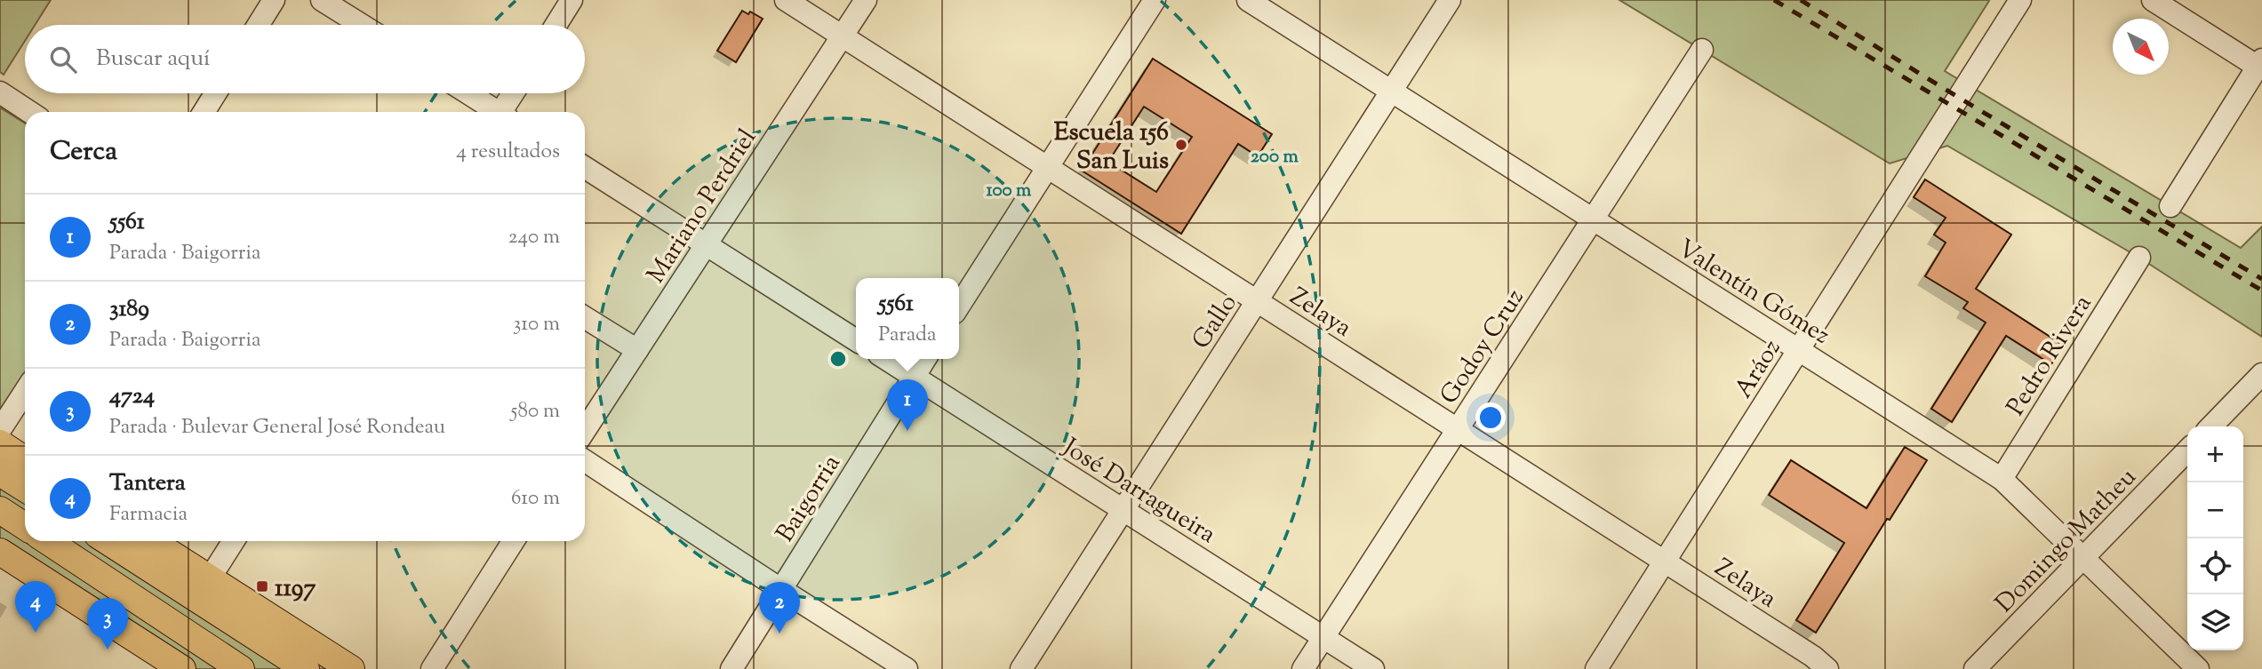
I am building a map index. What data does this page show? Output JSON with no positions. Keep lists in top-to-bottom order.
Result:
{
  "streets": {
    "street": [
      "Mariano Perdriel",
      "Valentín Gómez",
      "Zelaya",
      "Gallo",
      "Godoy Cruz",
      "Pedro Rivera",
      "Aráoz",
      "José Darragueira",
      "Baigorria",
      "Domingo Matheu"
    ]
  },
  "crossings": [
    ["Mariano Perdriel", "Zelaya"],
    ["Valentín Gómez", "Gallo"],
    ["Valentín Gómez", "Godoy Cruz"],
    ["Valentín Gómez", "Pedro Rivera"],
    ["Valentín Gómez", "Aráoz"],
    ["Valentín Gómez", "Domingo Matheu"],
    ["Zelaya", "Gallo"],
    ["Zelaya", "Godoy Cruz"],
    ["Zelaya", "Aráoz"],
    ["Gallo", "José Darragueira"],
    ["Godoy Cruz", "José Darragueira"],
    ["José Darragueira", "Baigorria"]
  ],
  "places": {
    "other": ["Escuela 156 San Luis"],
    "transit": ["1197"]
  },
  "north": "bottom right",
  "page": {
    "search": "Buscar aquí",
    "heading": ["Cerca", "4 resultados"],
    "list": [
      {
        "mark": "1",
        "name": "5561",
        "note": "Parada · Baigorria",
        "value": "240 m"
      },
      {
        "mark": "2",
        "name": "3189",
        "note": "Parada · Baigorria",
        "value": "310 m"
      },
      {
        "mark": "3",
        "name": "4724",
        "note": "Parada · Bulevar General José Rondeau",
        "value": "580 m"
      },
      {
        "mark": "4",
        "name": "Tantera",
        "note": "Farmacia",
        "value": "610 m"
      }
    ],
    "popup": ["5561", "Parada"],
    "pins": [
      "1",
      "4",
      "2",
      "3"
    ],
    "map_buttons": ["+", "−"]
  },
  "rings": ["200 m", "100 m"]
}
